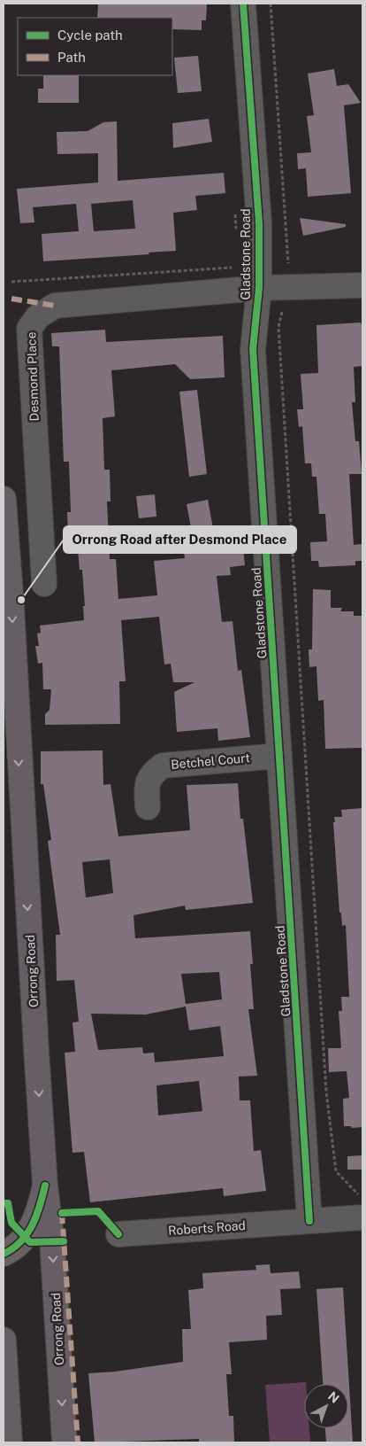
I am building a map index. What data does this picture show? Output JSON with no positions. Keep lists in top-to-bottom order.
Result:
{
  "streets": {
    "highway": ["Orrong Road"],
    "street": [
      "Gladstone Road",
      "Desmond Place",
      "Betchel Court",
      "Roberts Road"
    ]
  },
  "crossings": [
    ["Gladstone Road", "Desmond Place"],
    ["Gladstone Road", "Betchel Court"],
    ["Gladstone Road", "Roberts Road"]
  ],
  "one_way": ["Orrong Road"],
  "places": ["Orrong Road after Desmond Place"],
  "legend": ["Cycle path", "Path"],
  "north": "top right"
}
